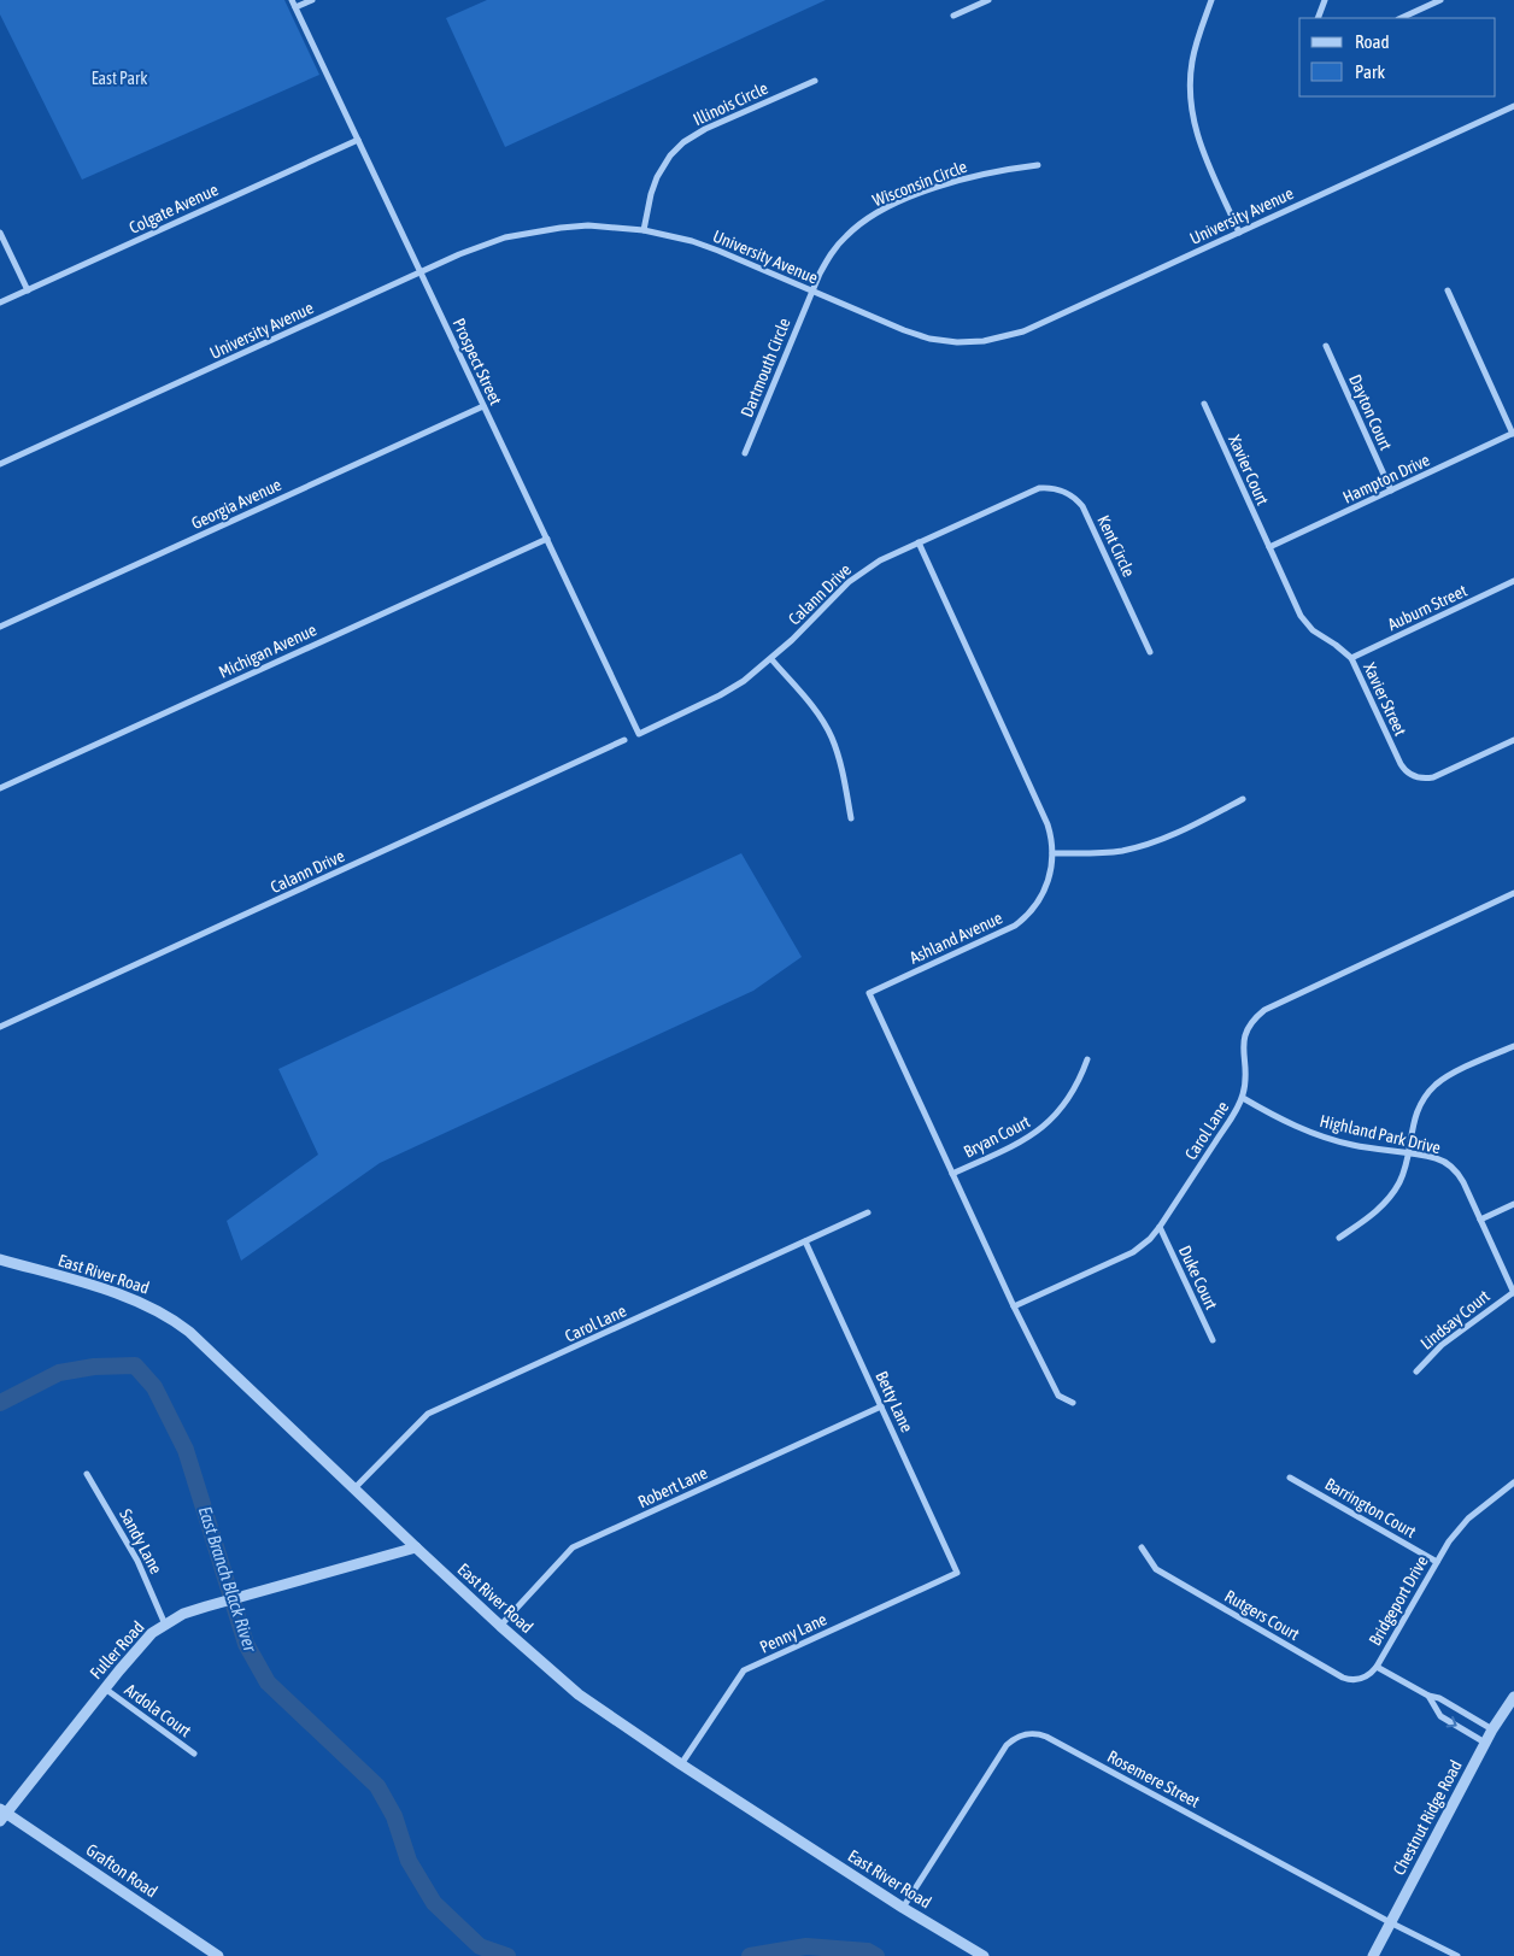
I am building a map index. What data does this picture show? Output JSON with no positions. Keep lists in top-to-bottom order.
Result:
{
  "streets": {
    "street": [
      "Illinois Circle",
      "Wisconsin Circle",
      "Colgate Avenue",
      "University Avenue",
      "Prospect Street",
      "Dartmouth Circle",
      "Dayton Court",
      "Xavier Court",
      "Hampton Drive",
      "Georgia Avenue",
      "Kent Circle",
      "Calann Drive",
      "Auburn Street",
      "Michigan Avenue",
      "Xavier Street",
      "Ashland Avenue",
      "Carol Lane",
      "Highland Park Drive",
      "Bryan Court",
      "East River Road",
      "Duke Court",
      "Lindsay Court",
      "Betty Lane",
      "Robert Lane",
      "Barrington Court",
      "Sandy Lane",
      "Bridgeport Drive",
      "Rutgers Court",
      "Penny Lane",
      "Fuller Road",
      "Ardola Court",
      "Rosemere Street",
      "Chestnut Ridge Road",
      "Grafton Road"
    ]
  },
  "crossings": [
    ["Illinois Circle", "University Avenue"],
    ["Wisconsin Circle", "University Avenue"],
    ["Wisconsin Circle", "Dartmouth Circle"],
    ["Colgate Avenue", "Prospect Street"],
    ["University Avenue", "Prospect Street"],
    ["University Avenue", "Dartmouth Circle"],
    ["Prospect Street", "Georgia Avenue"],
    ["Prospect Street", "Calann Drive"],
    ["Prospect Street", "Michigan Avenue"],
    ["Dayton Court", "Hampton Drive"],
    ["Xavier Court", "Hampton Drive"],
    ["Xavier Court", "Xavier Street"],
    ["Hampton Drive", "Xavier Street"],
    ["Kent Circle", "Calann Drive"],
    ["Calann Drive", "Ashland Avenue"],
    ["Auburn Street", "Xavier Street"],
    ["Ashland Avenue", "Carol Lane"],
    ["Ashland Avenue", "Bryan Court"],
    ["Carol Lane", "Highland Park Drive"],
    ["Carol Lane", "East River Road"],
    ["Carol Lane", "Duke Court"],
    ["Carol Lane", "Betty Lane"],
    ["Highland Park Drive", "Lindsay Court"],
    ["East River Road", "Robert Lane"],
    ["East River Road", "Penny Lane"],
    ["East River Road", "Fuller Road"],
    ["East River Road", "Rosemere Street"],
    ["Betty Lane", "Robert Lane"],
    ["Betty Lane", "Penny Lane"],
    ["Barrington Court", "Bridgeport Drive"],
    ["Sandy Lane", "Fuller Road"],
    ["Bridgeport Drive", "Rutgers Court"],
    ["Bridgeport Drive", "Chestnut Ridge Road"],
    ["Fuller Road", "Ardola Court"],
    ["Fuller Road", "Grafton Road"],
    ["Rosemere Street", "Chestnut Ridge Road"]
  ],
  "water": ["East Branch Black River"],
  "parks": ["East Park"],
  "legend": ["Road", "Park"]
}
